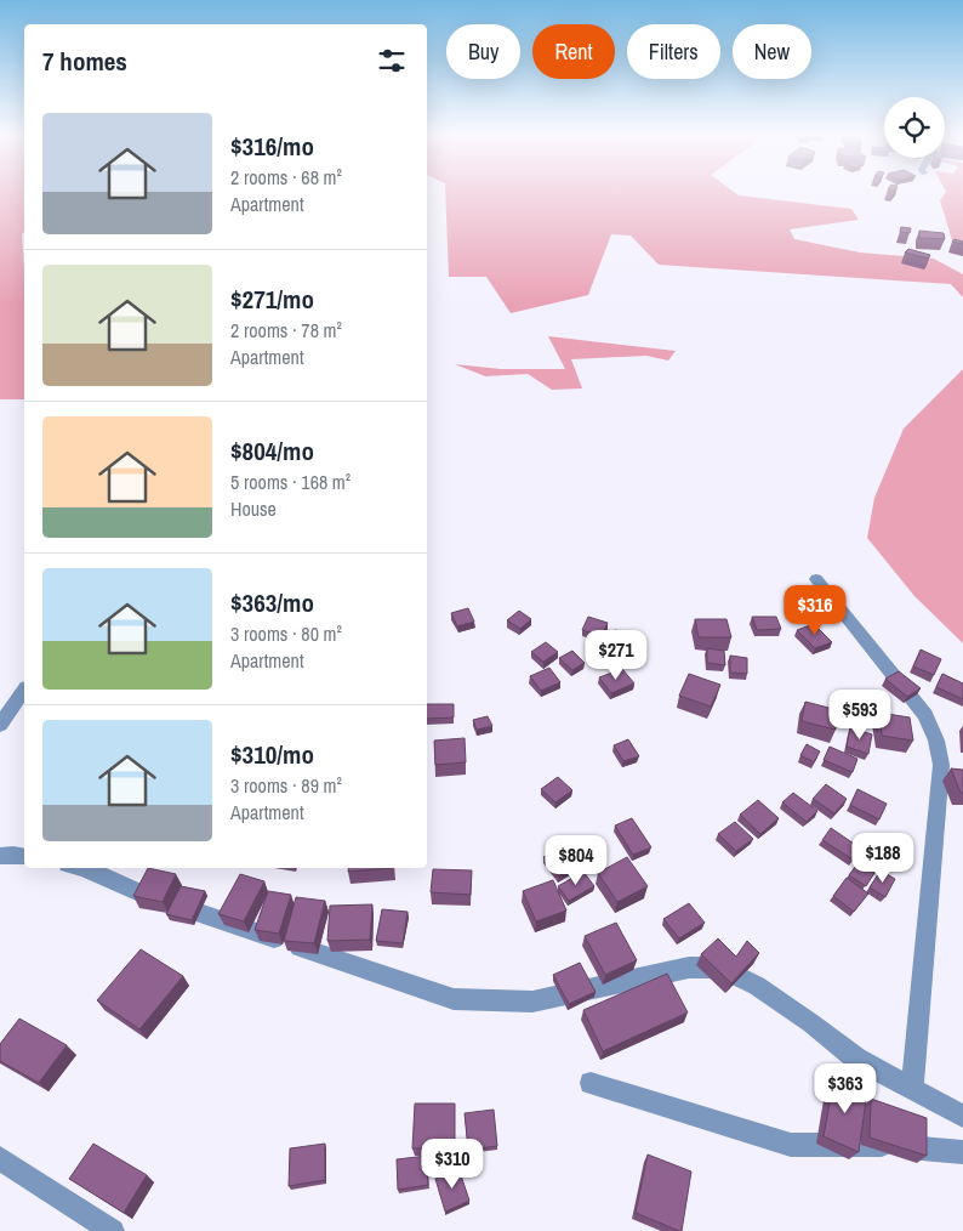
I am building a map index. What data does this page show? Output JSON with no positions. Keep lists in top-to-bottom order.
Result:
{
  "page": {
    "chip": [
      "Buy",
      "Rent",
      "Filters",
      "New"
    ],
    "heading": "7 homes",
    "list": [
      {
        "name": "$316/mo",
        "note": "2 rooms · 68 m² · Apartment"
      },
      {
        "name": "$271/mo",
        "note": "2 rooms · 78 m² · Apartment"
      },
      {
        "name": "$804/mo",
        "note": "5 rooms · 168 m² · House"
      },
      {
        "name": "$363/mo",
        "note": "3 rooms · 80 m² · Apartment"
      },
      {
        "name": "$310/mo",
        "note": "3 rooms · 89 m² · Apartment"
      }
    ],
    "price": [
      "$316",
      "$271",
      "$593",
      "$188",
      "$804",
      "$363",
      "$310"
    ]
  }
}
